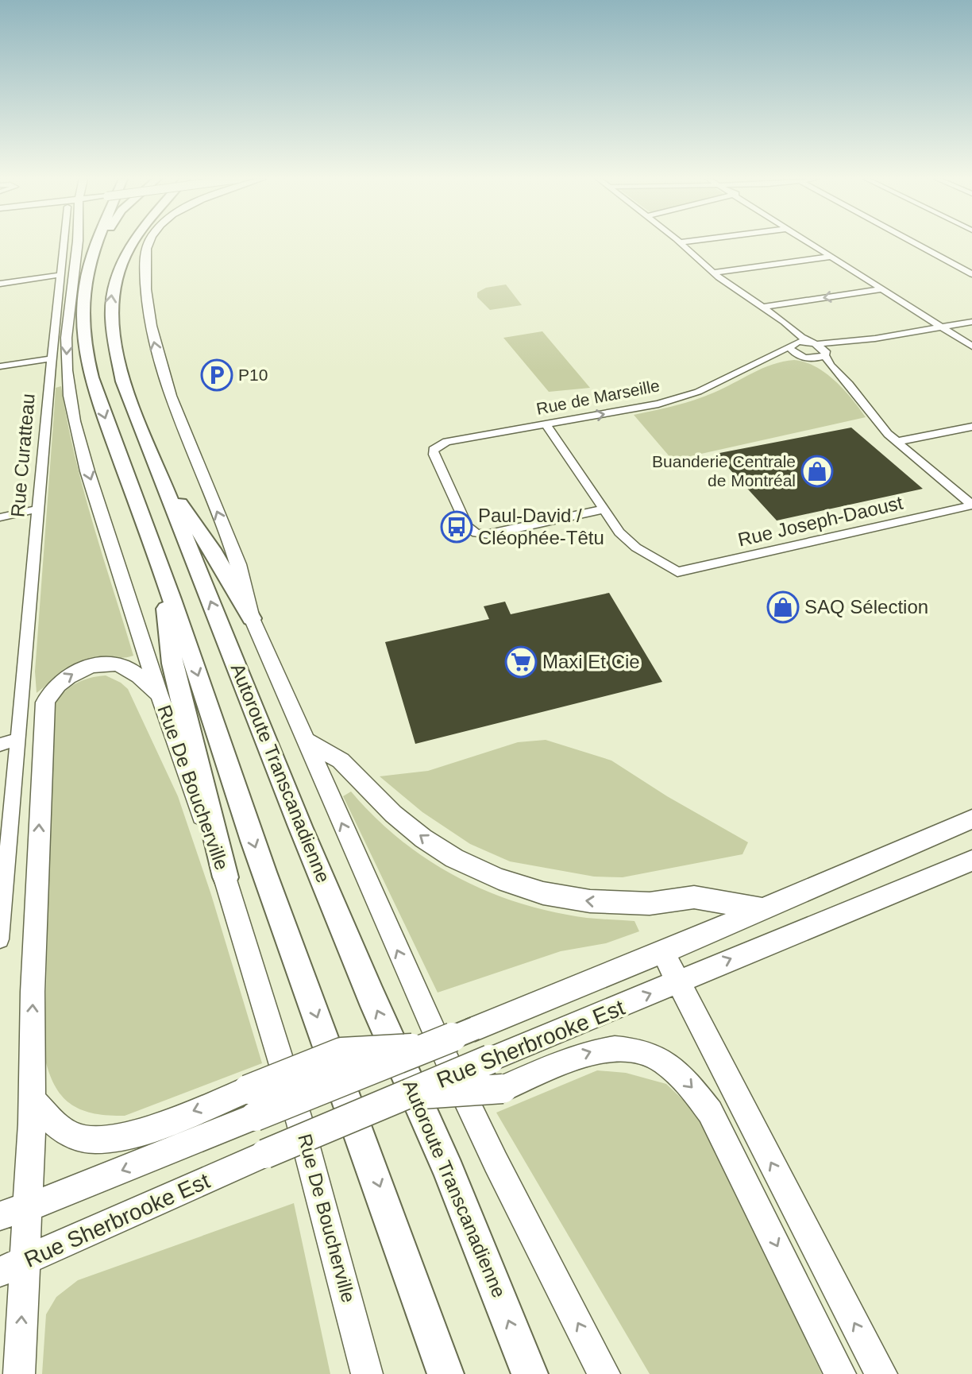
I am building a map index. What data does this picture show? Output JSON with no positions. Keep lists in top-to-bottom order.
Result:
{
  "streets": {
    "highway": ["Autoroute Transcanadienne"],
    "main road": ["Rue De Boucherville", "Rue Sherbrooke Est"],
    "street": ["Rue de Marseille", "Rue Curatteau", "Rue Joseph-Daoust"]
  },
  "crossings": [
    ["Rue de Marseille", "Rue Joseph-Daoust"]
  ],
  "places": {
    "parking": ["P10"],
    "shop": ["Buanderie Centrale de Montréal", "SAQ Sélection"],
    "bus stop": ["Paul-David / Cléophée-Têtu"],
    "supermarket": ["Maxi Et Cie"]
  }
}
